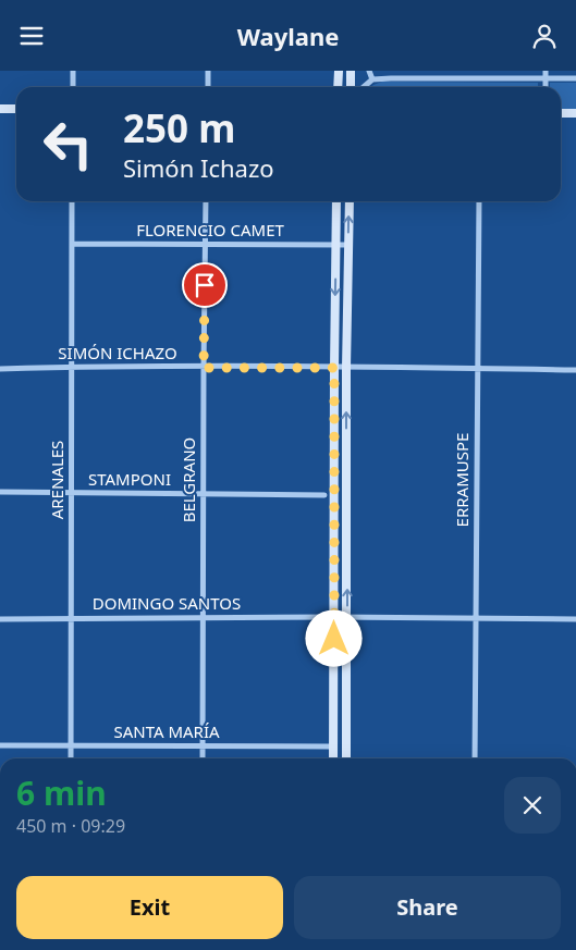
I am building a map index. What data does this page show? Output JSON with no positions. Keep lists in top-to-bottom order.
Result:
{
  "streets": {
    "street": [
      "FLORENCIO CAMET",
      "SIMÓN ICHAZO",
      "ARENALES",
      "STAMPONI",
      "BELGRANO",
      "ERRAMUSPE",
      "DOMINGO SANTOS",
      "SANTA MARÍA"
    ]
  },
  "crossings": [
    ["FLORENCIO CAMET", "ARENALES"],
    ["FLORENCIO CAMET", "BELGRANO"],
    ["SIMÓN ICHAZO", "ARENALES"],
    ["SIMÓN ICHAZO", "BELGRANO"],
    ["SIMÓN ICHAZO", "ERRAMUSPE"],
    ["ARENALES", "STAMPONI"],
    ["ARENALES", "DOMINGO SANTOS"],
    ["ARENALES", "SANTA MARÍA"],
    ["STAMPONI", "BELGRANO"],
    ["BELGRANO", "DOMINGO SANTOS"],
    ["BELGRANO", "SANTA MARÍA"],
    ["ERRAMUSPE", "DOMINGO SANTOS"]
  ],
  "page": {
    "header": "Waylane",
    "turn": ["250 m", "Simón Ichazo"],
    "heading": ["6 min", "450 m · 09:29"],
    "buttons": ["Exit", "Share"]
  }
}
